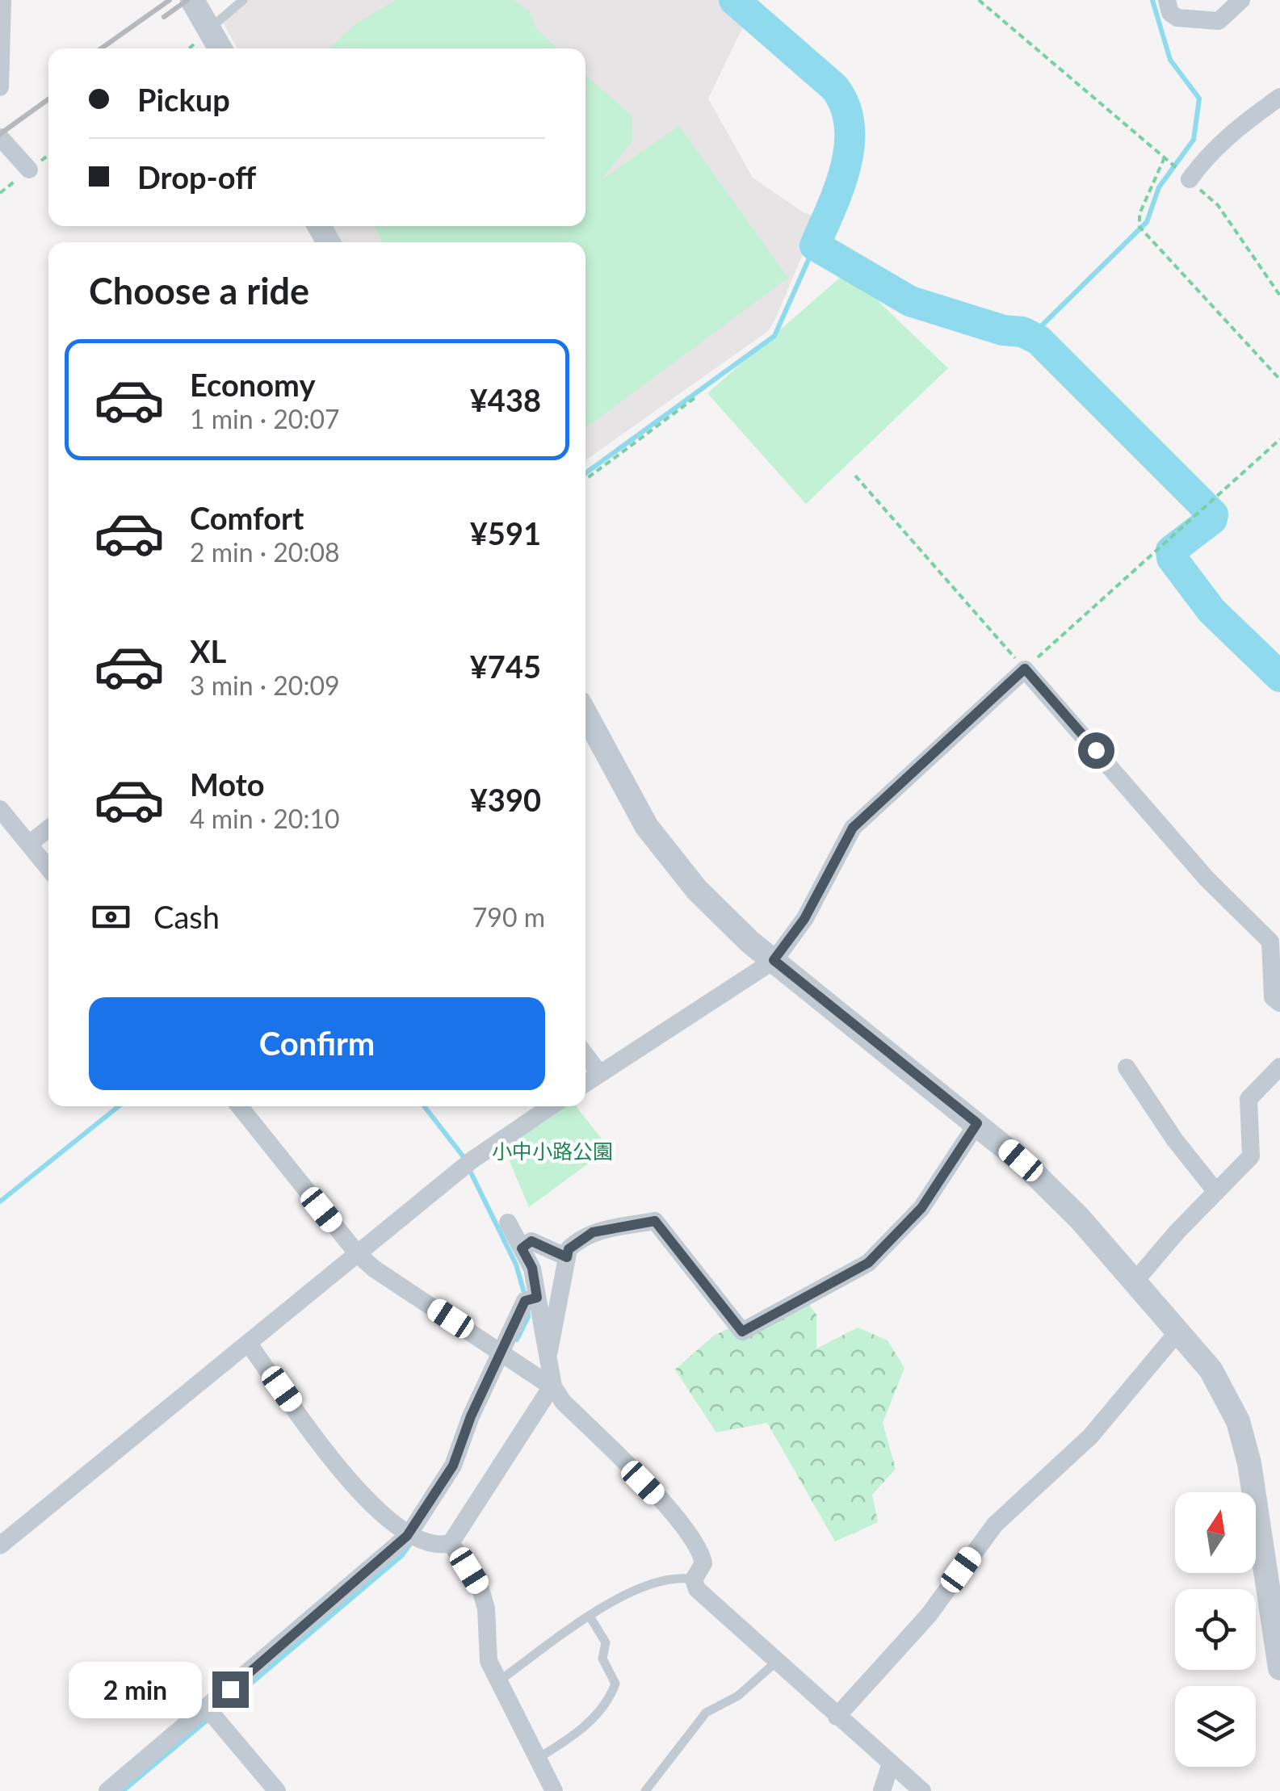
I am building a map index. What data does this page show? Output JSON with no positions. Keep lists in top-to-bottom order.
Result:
{
  "parks": ["小中小路公園"],
  "north": "top",
  "page": {
    "banner": ["Pickup", "Drop-off"],
    "heading": "Choose a ride",
    "list": [
      {
        "name": "Economy",
        "note": "1 min · 20:07",
        "value": "¥438"
      },
      {
        "name": "Comfort",
        "note": "2 min · 20:08",
        "value": "¥591"
      },
      {
        "name": "XL",
        "note": "3 min · 20:09",
        "value": "¥745"
      },
      {
        "name": "Moto",
        "note": "4 min · 20:10",
        "value": "¥390"
      }
    ],
    "pay": ["Cash", "790 m"],
    "buttons": "Confirm",
    "bubble": "2 min"
  }
}
